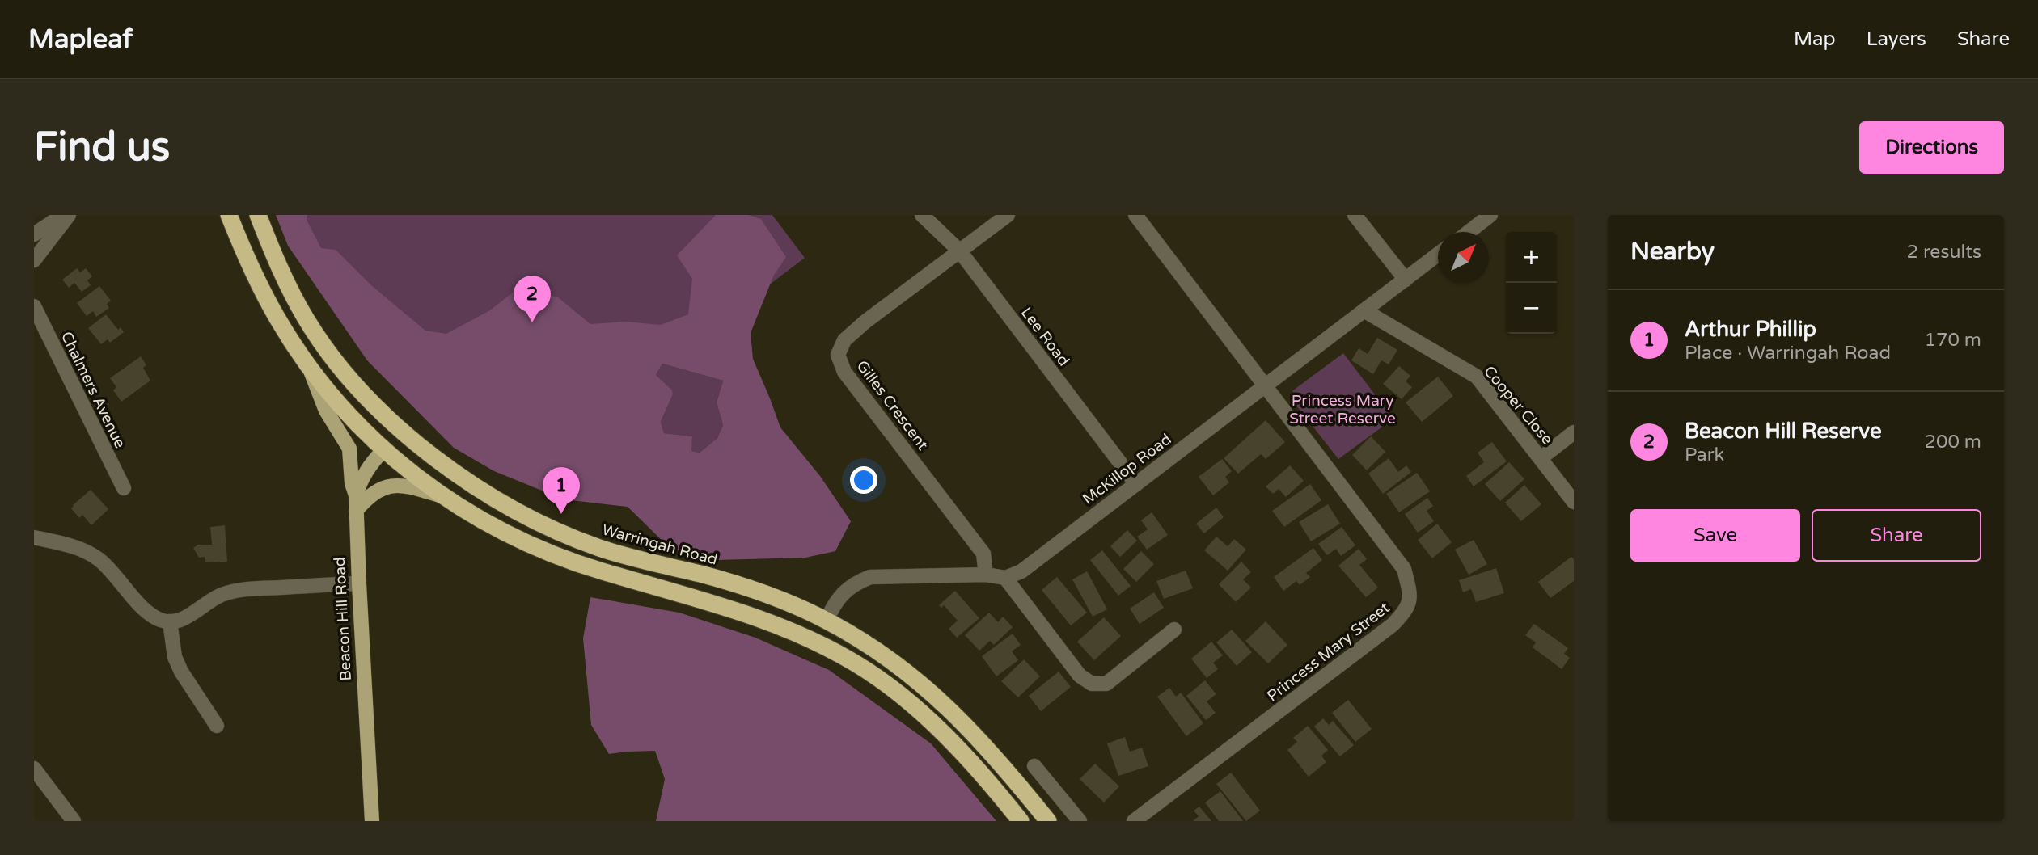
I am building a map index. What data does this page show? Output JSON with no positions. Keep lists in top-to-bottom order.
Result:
{
  "streets": {
    "highway": ["Warringah Road", "Beacon Hill Road"],
    "street": [
      "Lee Road",
      "Chalmers Avenue",
      "Gilles Crescent",
      "Cooper Close",
      "McKillop Road",
      "Princess Mary Street"
    ]
  },
  "crossings": [
    ["Lee Road", "Gilles Crescent"],
    ["Lee Road", "McKillop Road"],
    ["Cooper Close", "McKillop Road"],
    ["McKillop Road", "Princess Mary Street"],
    ["Warringah Road", "Beacon Hill Road"]
  ],
  "parks": ["Princess Mary Street Reserve"],
  "north": "top right",
  "page": {
    "header": "Mapleaf",
    "nav": ["Map", "Layers", "Share"],
    "buttons": [
      "Directions",
      ["Save", "Share"]
    ],
    "title": "Find us",
    "heading": ["Nearby", "2 results"],
    "map_buttons": ["+", "−"],
    "pins": ["2", "1"],
    "list": [
      {
        "mark": "1",
        "name": "Arthur Phillip",
        "note": "Place · Warringah Road",
        "value": "170 m"
      },
      {
        "mark": "2",
        "name": "Beacon Hill Reserve",
        "note": "Park",
        "value": "200 m"
      }
    ]
  }
}
